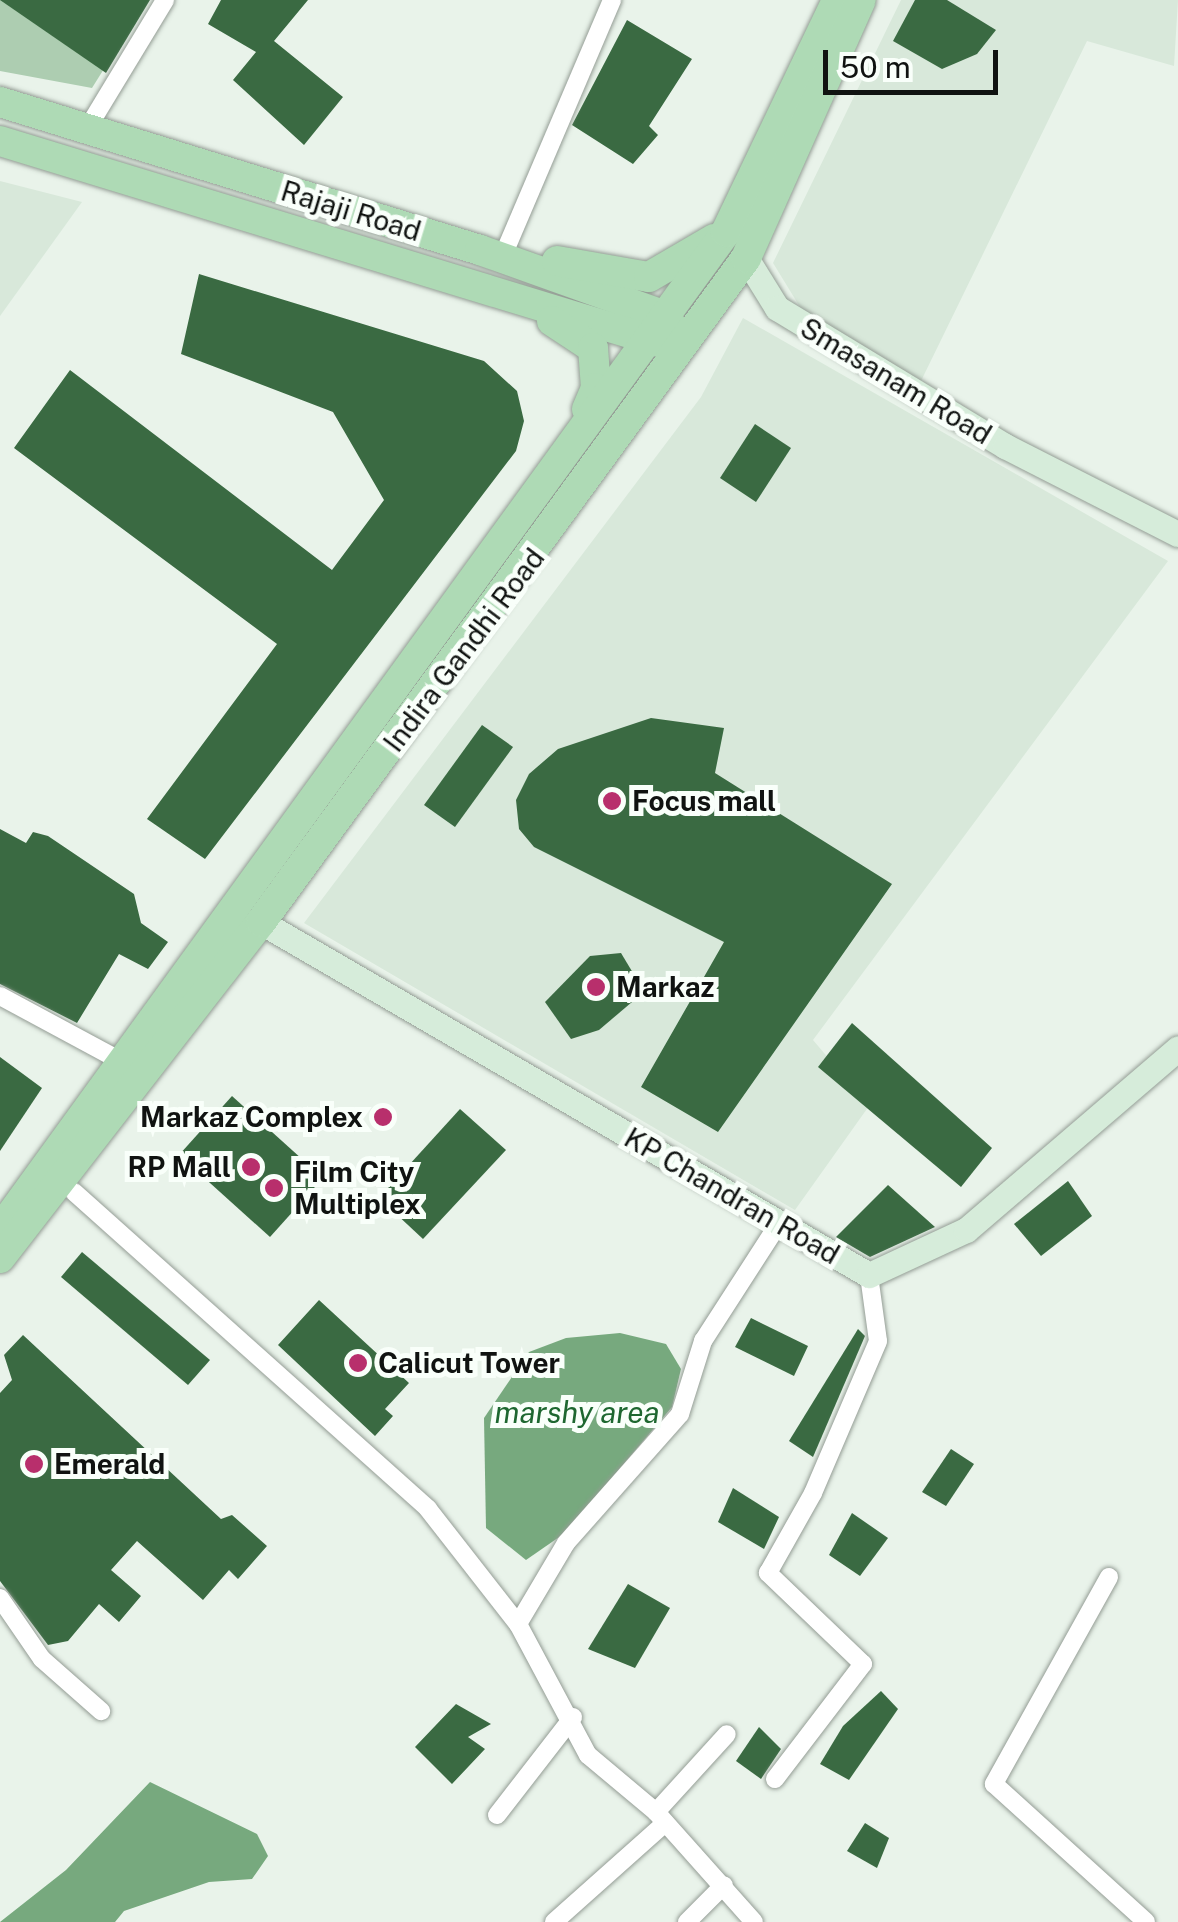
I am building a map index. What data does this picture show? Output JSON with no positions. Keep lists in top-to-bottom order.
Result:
{
  "streets": {
    "main road": ["Rajaji Road", "Indira Gandhi Road"],
    "street": ["Smasanam Road", "KP Chandran Road"]
  },
  "crossings": [
    ["Rajaji Road", "Indira Gandhi Road"],
    ["Smasanam Road", "Indira Gandhi Road"],
    ["Indira Gandhi Road", "KP Chandran Road"]
  ],
  "water": ["marshy area"],
  "places": [
    "Focus mall",
    "Markaz",
    "Markaz Complex",
    "RP Mall",
    "Film City Multiplex",
    "Calicut Tower",
    "Emerald"
  ],
  "scale_bar": "50 m"
}
